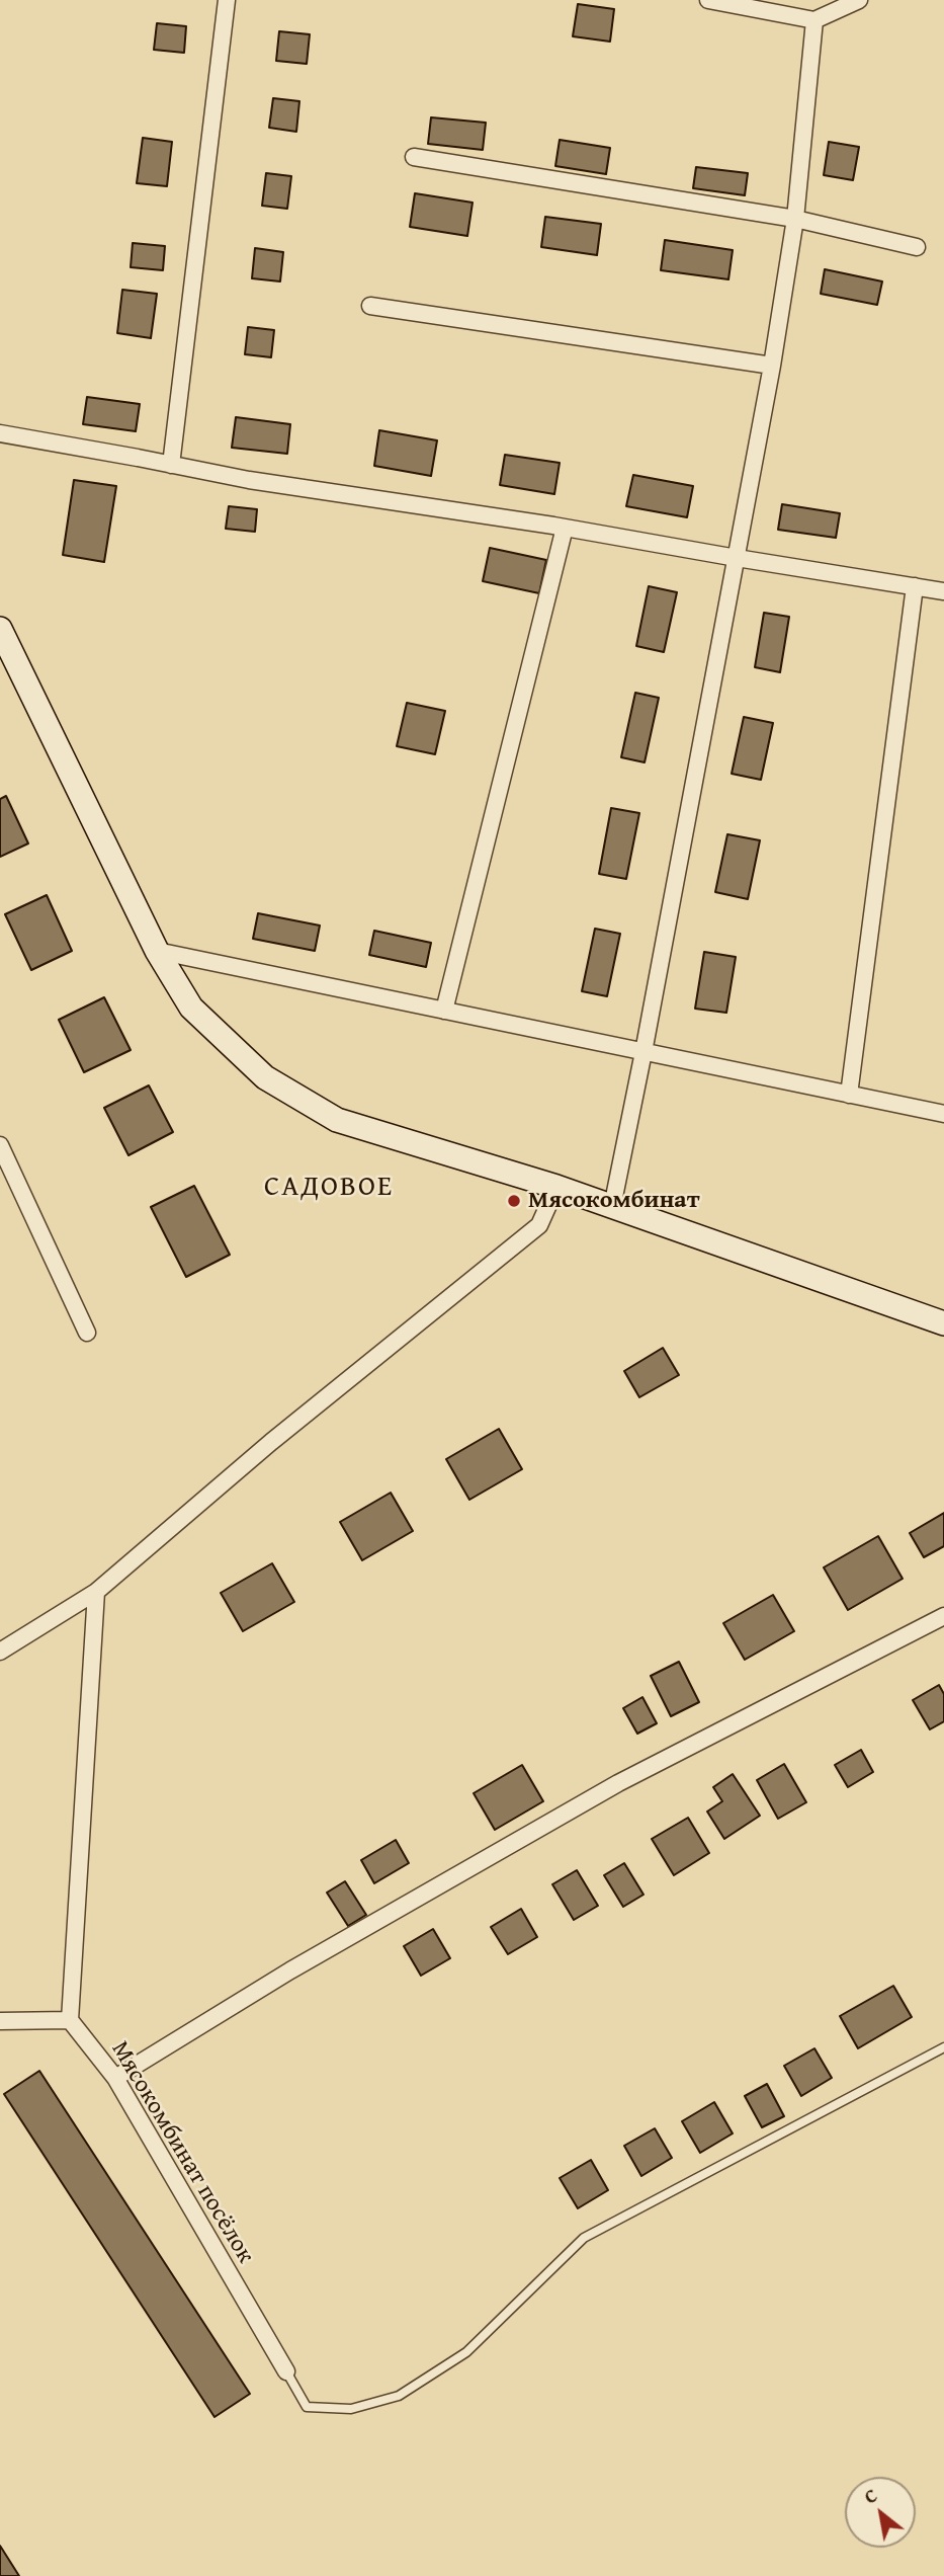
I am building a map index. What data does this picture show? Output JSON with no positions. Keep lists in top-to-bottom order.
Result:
{
  "streets": {
    "street": ["Мясокомбинат посёлок"]
  },
  "districts": ["САДОВОЕ"],
  "places": ["Мясокомбинат"],
  "north": "top left"
}
